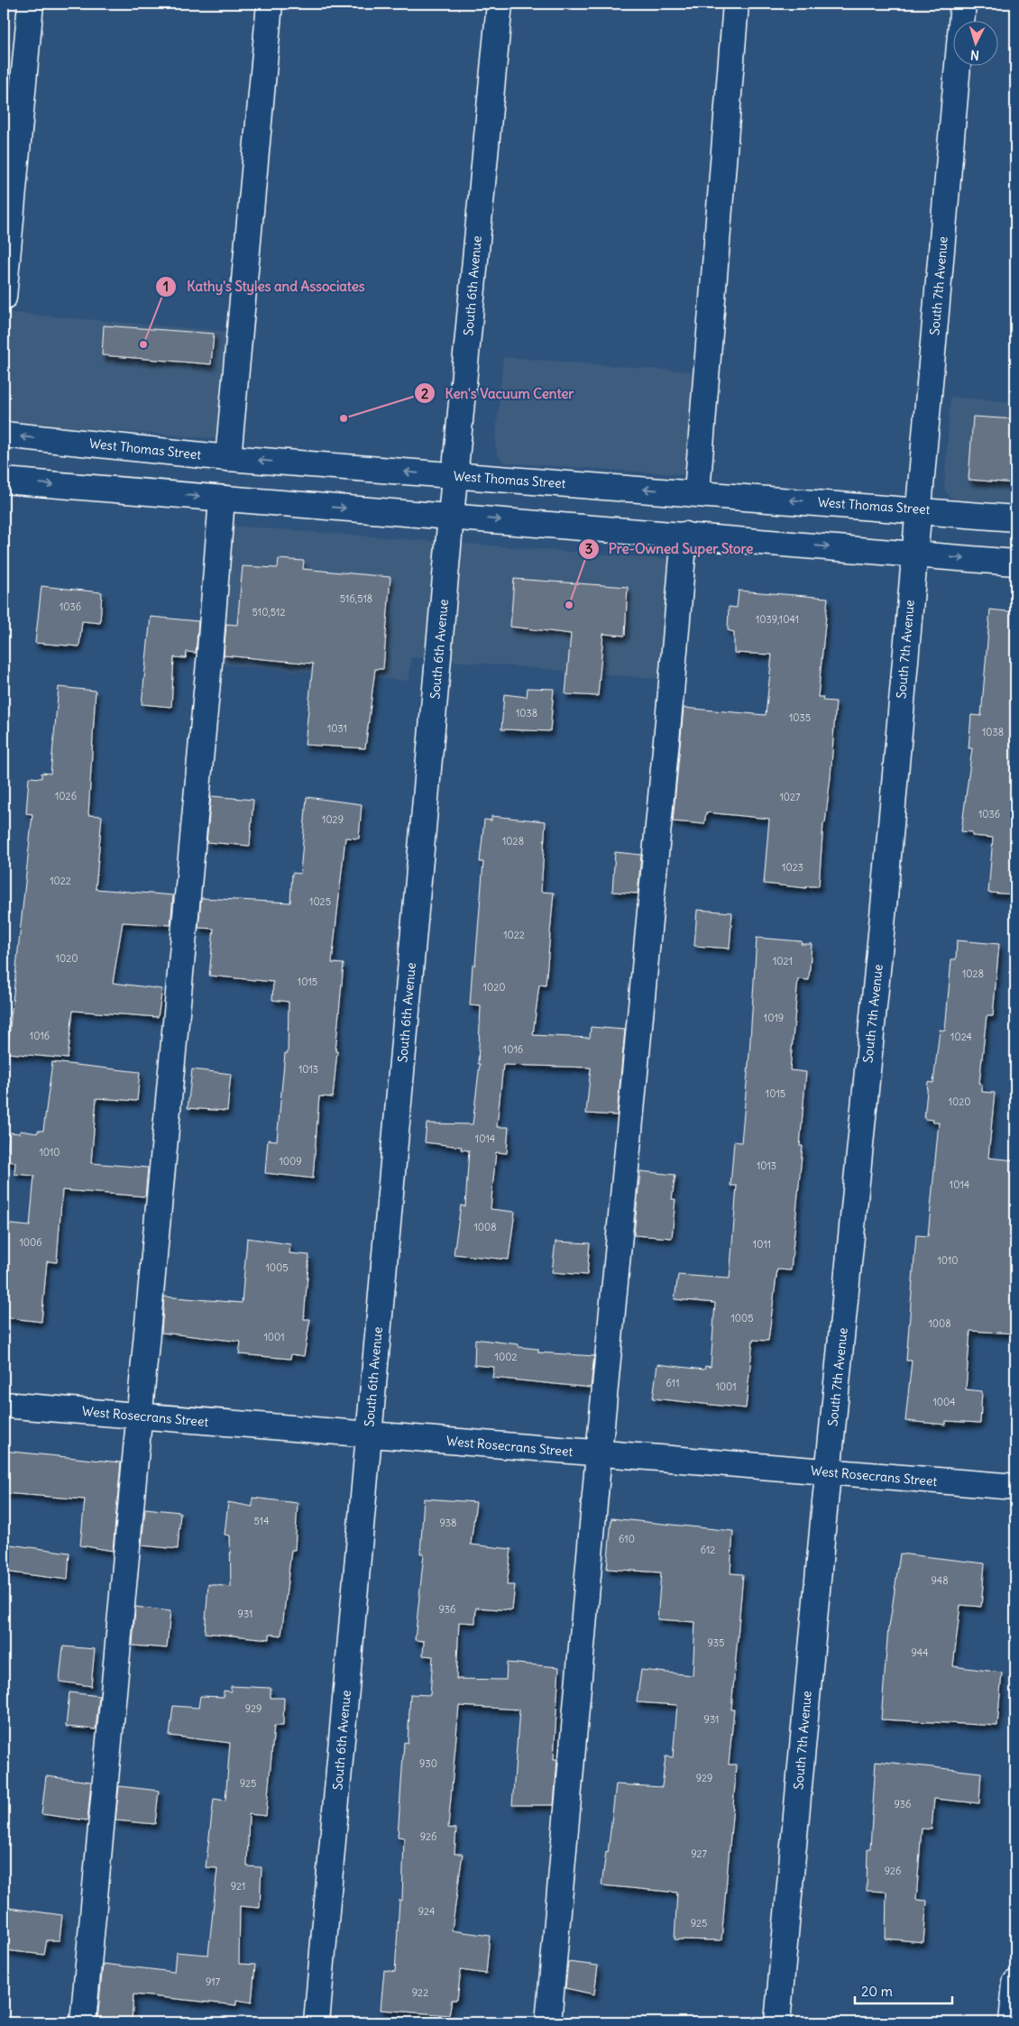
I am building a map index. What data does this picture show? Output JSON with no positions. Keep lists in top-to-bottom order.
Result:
{
  "streets": {
    "street": [
      "South 6th Avenue",
      "South 7th Avenue",
      "West Thomas Street",
      "West Rosecrans Street"
    ]
  },
  "crossings": [
    ["South 6th Avenue", "West Thomas Street"],
    ["South 6th Avenue", "West Rosecrans Street"],
    ["South 7th Avenue", "West Thomas Street"],
    ["South 7th Avenue", "West Rosecrans Street"]
  ],
  "places": ["Kathy's Styles and Associates", "Ken's Vacuum Center", "Pre-Owned Super Store"],
  "house_numbers": [
    "516,518",
    "1036",
    "510,512",
    "1039,1041",
    "1038",
    "1035",
    "1031",
    "1038",
    "1026",
    "1027",
    "1036",
    "1029",
    "1028",
    "1023",
    "1022",
    "1025",
    "1022",
    "1020",
    "1021",
    "1028",
    "1015",
    "1020",
    "1019",
    "1016",
    "1024",
    "1016",
    "1013",
    "1015",
    "1020",
    "1014",
    "1010",
    "1009",
    "1013",
    "1014",
    "1008",
    "1006",
    "1011",
    "1010",
    "1005",
    "1005",
    "1008",
    "1001",
    "1002",
    "611",
    "1001",
    "1004",
    "514",
    "938",
    "610",
    "612",
    "948",
    "936",
    "931",
    "935",
    "944",
    "929",
    "931",
    "930",
    "929",
    "925",
    "936",
    "926",
    "927",
    "926",
    "921",
    "924",
    "925",
    "917",
    "922"
  ],
  "scale_bar": "20 m",
  "north": "bottom"
}
